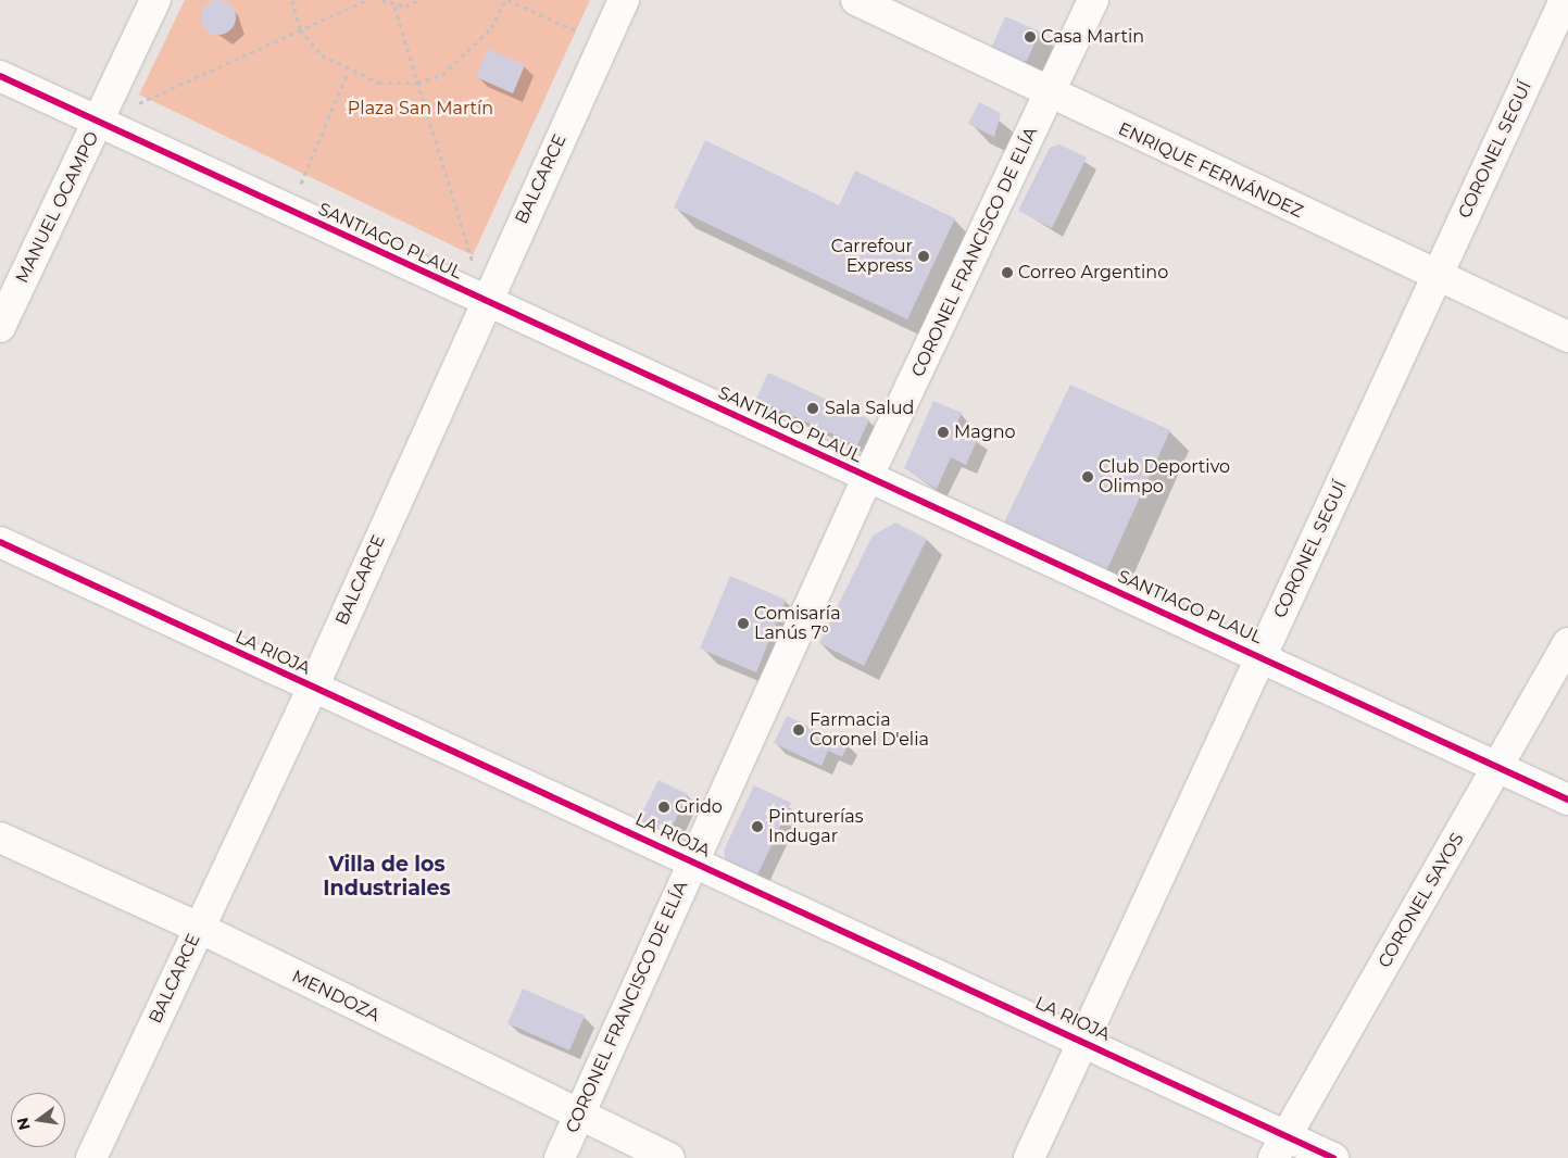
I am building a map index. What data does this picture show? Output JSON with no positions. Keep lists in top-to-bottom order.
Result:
{
  "streets": {
    "street": [
      "CORONEL SEGUÍ",
      "ENRIQUE FERNÁNDEZ",
      "BALCARCE",
      "MANUEL OCAMPO",
      "SANTIAGO PLAUL",
      "CORONEL FRANCISCO DE ELÍA",
      "LA RIOJA",
      "CORONEL SAYOS",
      "MENDOZA"
    ]
  },
  "crossings": [
    ["CORONEL SEGUÍ", "ENRIQUE FERNÁNDEZ"],
    ["CORONEL SEGUÍ", "SANTIAGO PLAUL"],
    ["CORONEL SEGUÍ", "LA RIOJA"],
    ["ENRIQUE FERNÁNDEZ", "CORONEL FRANCISCO DE ELÍA"],
    ["BALCARCE", "SANTIAGO PLAUL"],
    ["BALCARCE", "LA RIOJA"],
    ["BALCARCE", "MENDOZA"],
    ["MANUEL OCAMPO", "SANTIAGO PLAUL"],
    ["SANTIAGO PLAUL", "CORONEL FRANCISCO DE ELÍA"],
    ["SANTIAGO PLAUL", "CORONEL SAYOS"],
    ["CORONEL FRANCISCO DE ELÍA", "LA RIOJA"],
    ["CORONEL FRANCISCO DE ELÍA", "MENDOZA"],
    ["LA RIOJA", "CORONEL SAYOS"]
  ],
  "districts": ["Villa de los Industriales"],
  "parks": ["Plaza San Martín"],
  "places": [
    "Casa Martin",
    "Carrefour Express",
    "Correo Argentino",
    "Sala Salud",
    "Magno",
    "Club Deportivo Olimpo",
    "Comisaría Lanús 7°",
    "Farmacia Coronel D'elia",
    "Grido",
    "Pinturerías Indugar"
  ],
  "north": "left"
}
